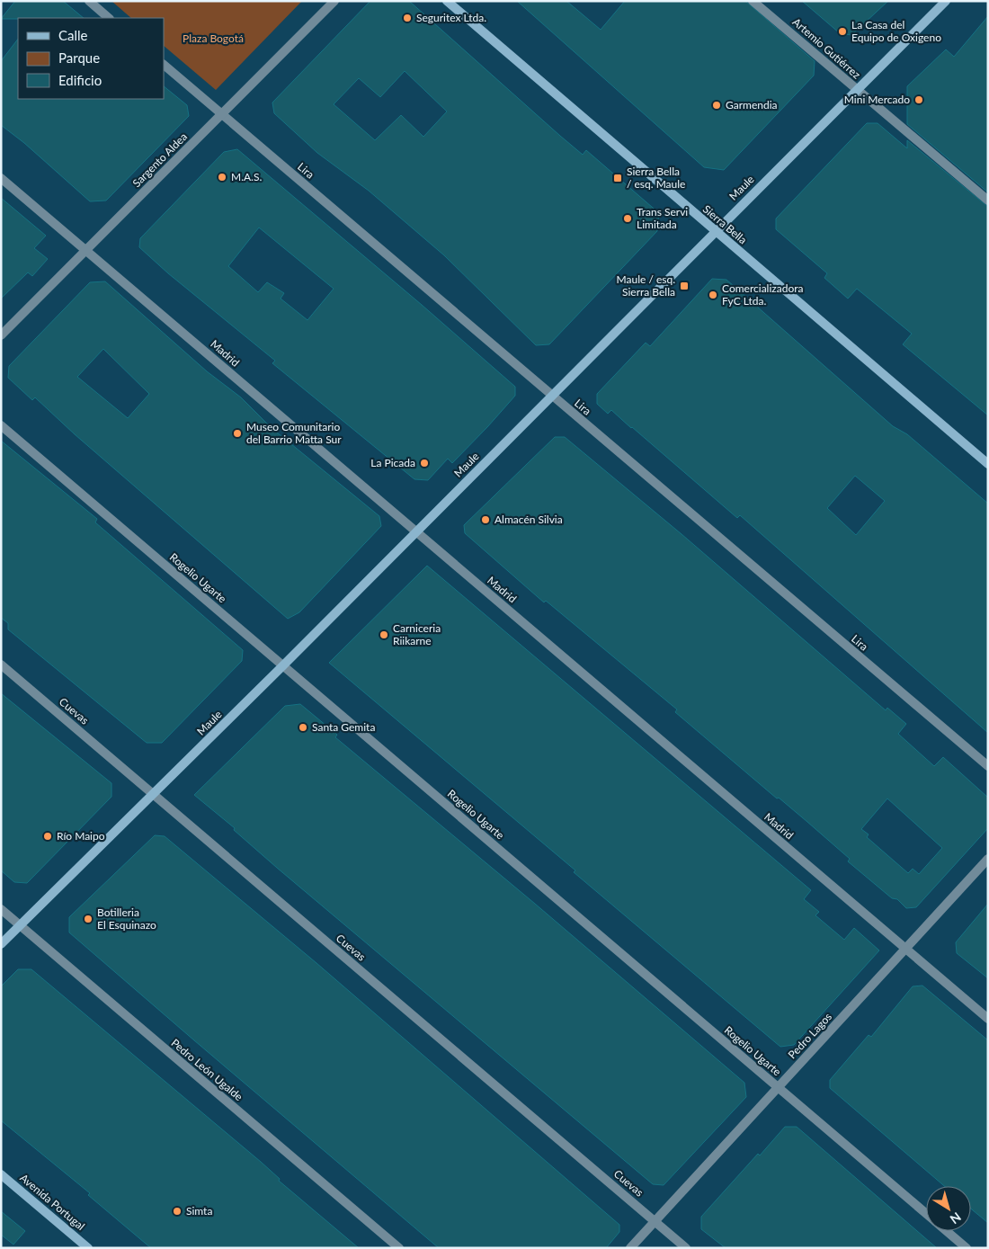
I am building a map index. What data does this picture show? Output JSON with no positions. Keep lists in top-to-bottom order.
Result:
{
  "streets": {
    "street": [
      "Artemio Gutiérrez",
      "Sargento Aldea",
      "Lira",
      "Maule",
      "Sierra Bella",
      "Madrid",
      "Rogelio Ugarte",
      "Cuevas",
      "Pedro Lagos",
      "Pedro León Ugalde",
      "Avenida Portugal"
    ]
  },
  "crossings": [
    ["Artemio Gutiérrez", "Maule"],
    ["Sargento Aldea", "Lira"],
    ["Sargento Aldea", "Madrid"],
    ["Lira", "Maule"],
    ["Maule", "Sierra Bella"],
    ["Maule", "Madrid"],
    ["Maule", "Rogelio Ugarte"],
    ["Maule", "Cuevas"],
    ["Maule", "Pedro León Ugalde"],
    ["Madrid", "Pedro Lagos"],
    ["Rogelio Ugarte", "Pedro Lagos"],
    ["Cuevas", "Pedro Lagos"]
  ],
  "parks": ["Plaza Bogotá"],
  "places": {
    "other": [
      "Seguritex Ltda.",
      "La Casa del Equipo de Oxigeno",
      "Mini Mercado",
      "Garmendia",
      "M.A.S.",
      "Trans Servi Limitada",
      "Comercializadora FyC Ltda.",
      "Museo Comunitario del Barrio Matta Sur",
      "La Picada",
      "Almacén Silvia",
      "Carniceria Riikarne",
      "Santa Gemita",
      "Río Maipo",
      "Botilleria El Esquinazo",
      "Simta"
    ],
    "transit": ["Sierra Bella / esq. Maule", "Maule / esq. Sierra Bella"]
  },
  "legend": ["Calle", "Parque", "Edificio"],
  "north": "bottom right"
}
